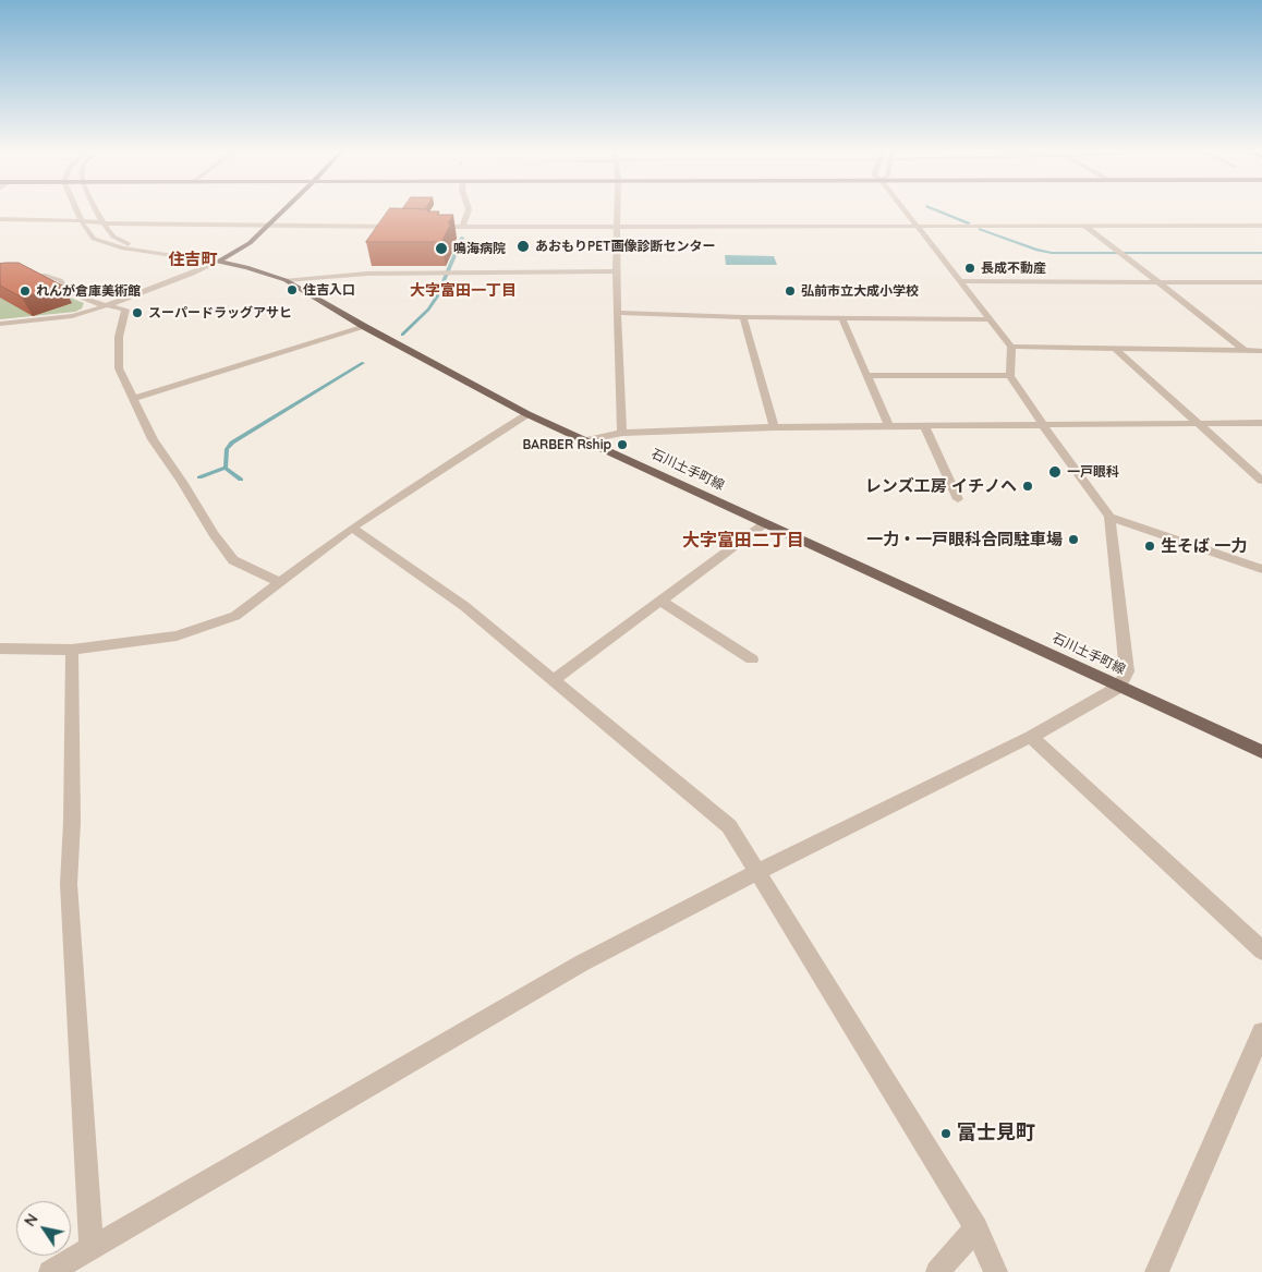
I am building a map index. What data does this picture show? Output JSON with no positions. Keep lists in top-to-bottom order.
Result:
{
  "streets": {
    "main road": ["石川土手町線"]
  },
  "districts": ["住吉町", "大字富田一丁目", "大字富田二丁目"],
  "places": [
    "あおもりPET画像診断センター",
    "鳴海病院",
    "長成不動産",
    "住吉入口",
    "れんが倉庫美術館",
    "弘前市立大成小学校",
    "スーパードラッグアサヒ",
    "BARBER Rship",
    "一戸眼科",
    "レンズ工房 イチノヘ",
    "一力・一戸眼科合同駐車場",
    "生そば 一力",
    "富士見町"
  ],
  "north": "top left"
}
